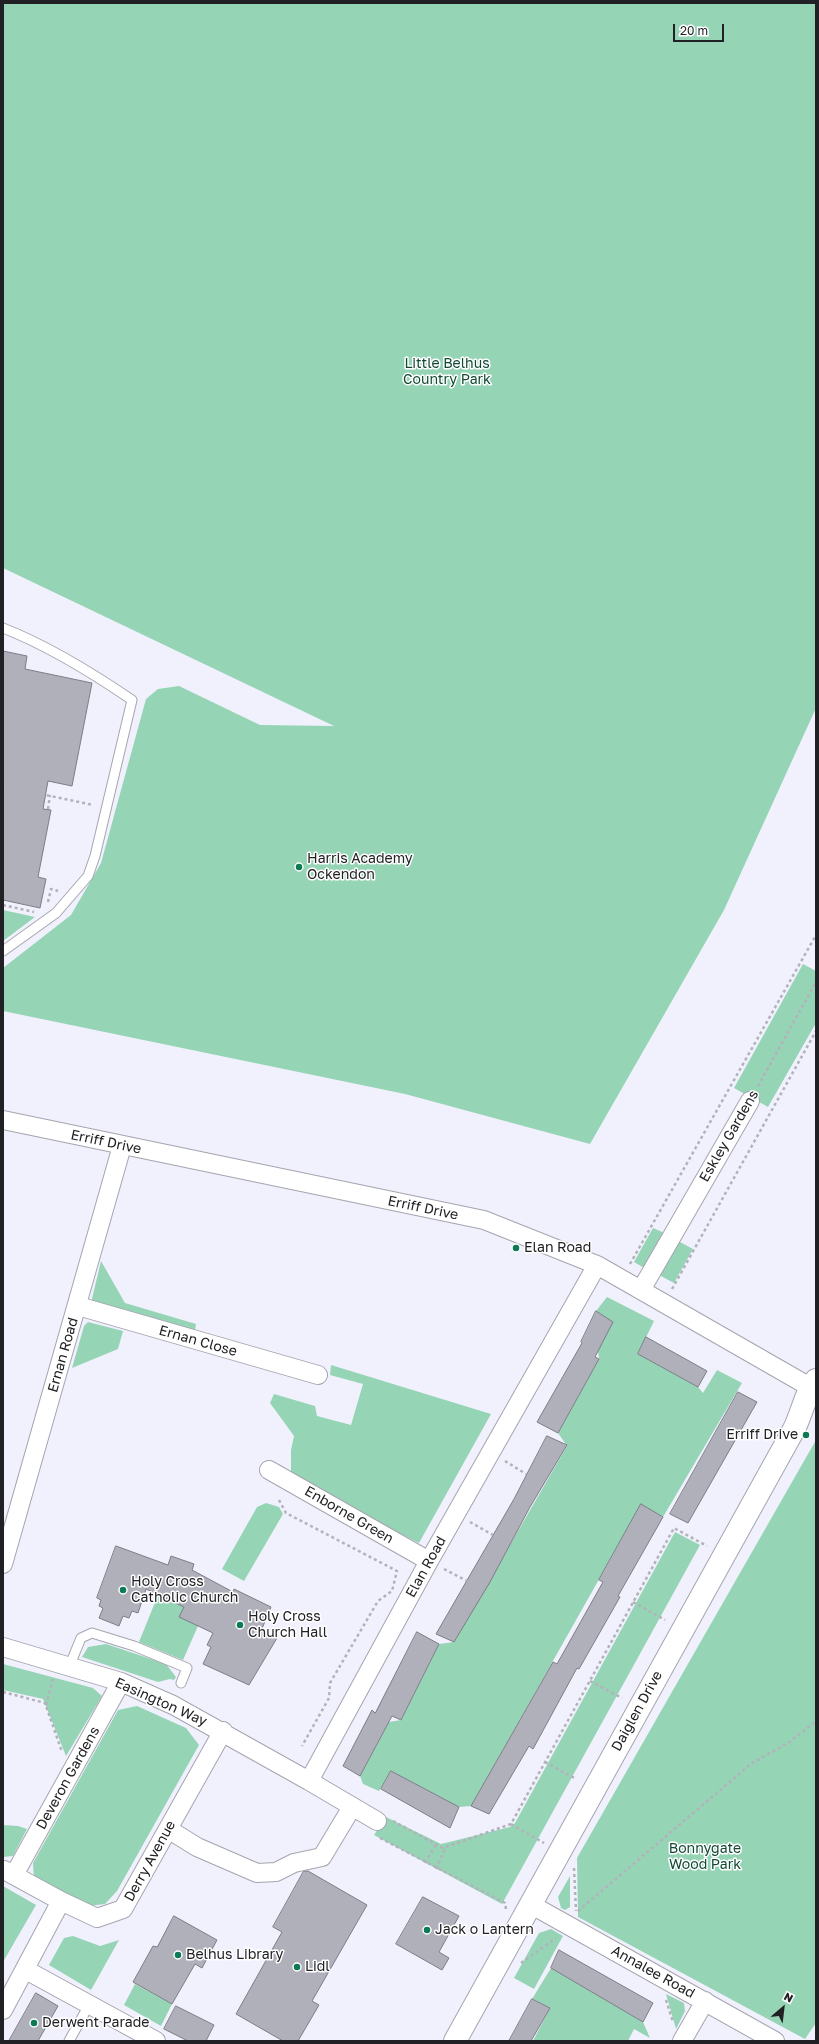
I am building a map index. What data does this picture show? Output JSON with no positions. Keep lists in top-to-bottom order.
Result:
{
  "streets": {
    "street": [
      "Eskley Gardens",
      "Erriff Drive",
      "Ernan Close",
      "Ernan Road",
      "Enborne Green",
      "Elan Road",
      "Easington Way",
      "Daiglen Drive",
      "Deveron Gardens",
      "Derry Avenue",
      "Annalee Road"
    ]
  },
  "crossings": [
    ["Eskley Gardens", "Erriff Drive"],
    ["Erriff Drive", "Ernan Road"],
    ["Erriff Drive", "Elan Road"],
    ["Erriff Drive", "Daiglen Drive"],
    ["Ernan Close", "Ernan Road"],
    ["Enborne Green", "Elan Road"],
    ["Elan Road", "Easington Way"],
    ["Easington Way", "Deveron Gardens"],
    ["Easington Way", "Derry Avenue"],
    ["Daiglen Drive", "Annalee Road"],
    ["Deveron Gardens", "Derry Avenue"]
  ],
  "parks": ["Little Belhus Country Park", "Bonnygate Wood Park"],
  "places": [
    "Harris Academy Ockendon",
    "Elan Road",
    "Erriff Drive",
    "Holy Cross Catholic Church",
    "Holy Cross Church Hall",
    "Jack o Lantern",
    "Belhus Library",
    "Lidl",
    "Derwent Parade"
  ],
  "scale_bar": "20 m",
  "north": "top right"
}
